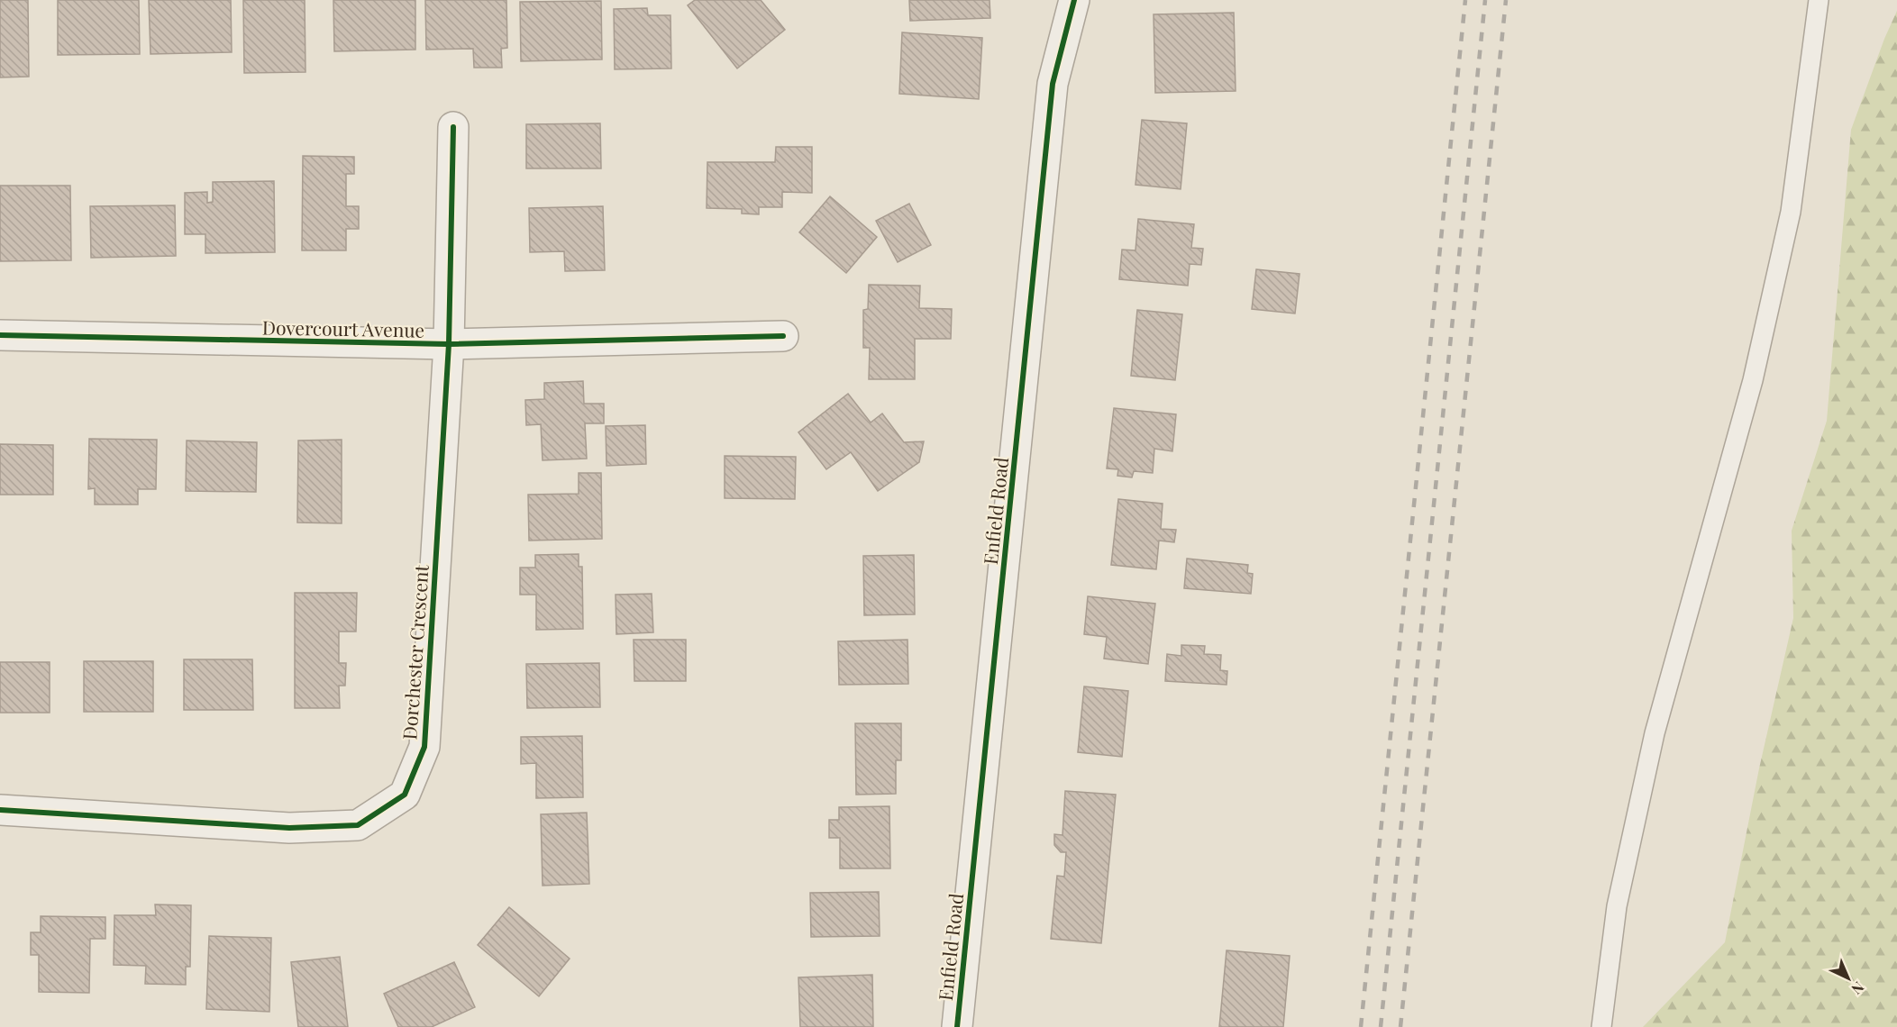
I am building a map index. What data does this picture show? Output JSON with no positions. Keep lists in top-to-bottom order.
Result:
{
  "streets": {
    "street": ["Dovercourt Avenue", "Enfield Road", "Dorchester Crescent"]
  },
  "crossings": [
    ["Dovercourt Avenue", "Dorchester Crescent"]
  ],
  "north": "bottom right"
}
